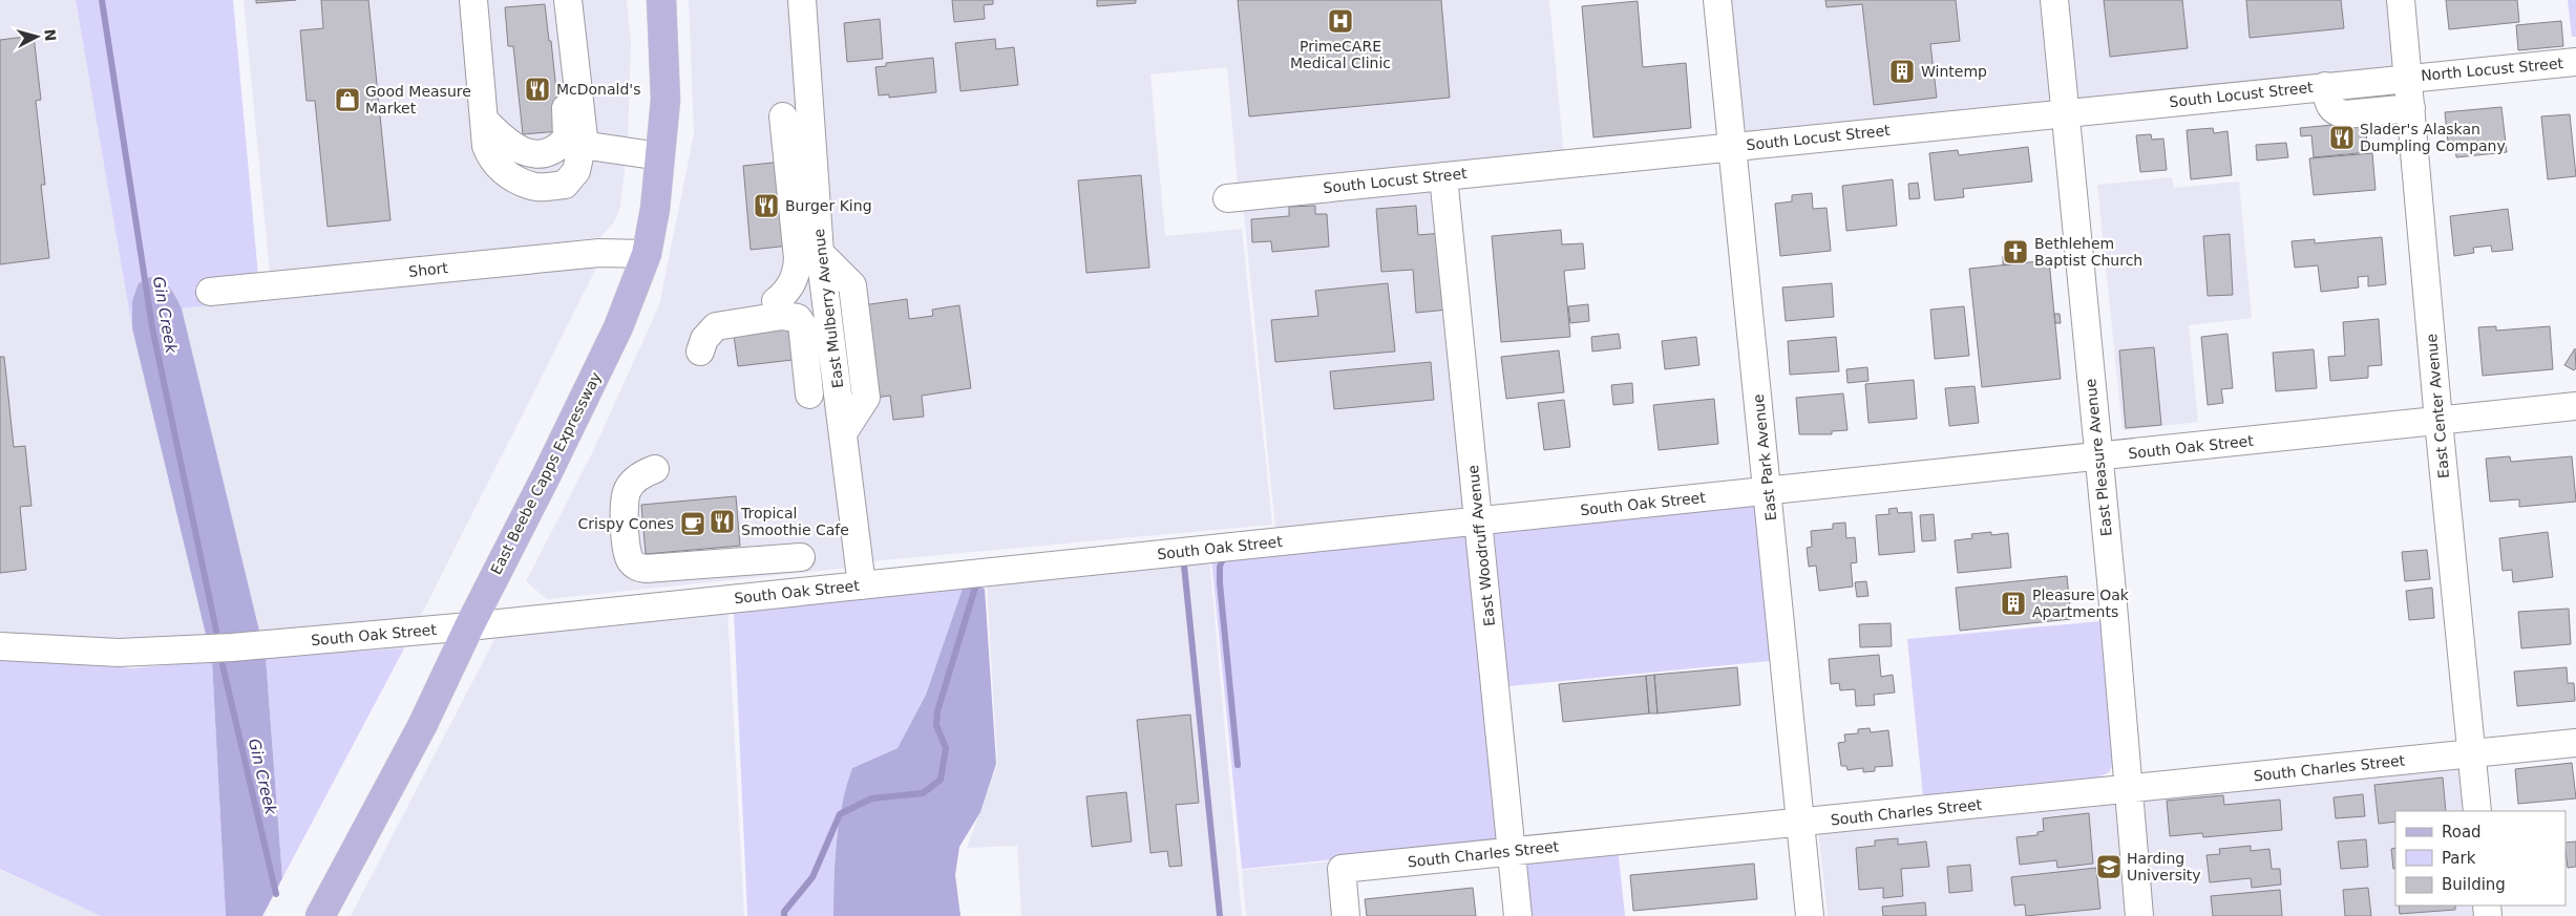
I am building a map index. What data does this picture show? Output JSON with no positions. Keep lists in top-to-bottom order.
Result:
{
  "streets": {
    "main road": ["East Beebe Capps Expressway"],
    "street": [
      "North Locust Street",
      "South Locust Street",
      "Short",
      "East Mulberry Avenue",
      "East Center Avenue",
      "South Oak Street",
      "East Park Avenue",
      "East Pleasure Avenue",
      "East Woodruff Avenue",
      "South Charles Street"
    ]
  },
  "crossings": [
    ["North Locust Street", "South Locust Street"],
    ["North Locust Street", "East Center Avenue"],
    ["South Locust Street", "East Center Avenue"],
    ["South Locust Street", "East Park Avenue"],
    ["South Locust Street", "East Pleasure Avenue"],
    ["South Locust Street", "East Woodruff Avenue"],
    ["Short", "East Beebe Capps Expressway"],
    ["East Mulberry Avenue", "South Oak Street"],
    ["East Center Avenue", "South Oak Street"],
    ["East Center Avenue", "South Charles Street"],
    ["South Oak Street", "East Park Avenue"],
    ["South Oak Street", "East Pleasure Avenue"],
    ["South Oak Street", "East Beebe Capps Expressway"],
    ["South Oak Street", "East Woodruff Avenue"],
    ["East Park Avenue", "South Charles Street"],
    ["East Pleasure Avenue", "South Charles Street"],
    ["East Woodruff Avenue", "South Charles Street"]
  ],
  "water": ["Gin Creek"],
  "places": {
    "hospital": ["PrimeCARE Medical Clinic"],
    "building": ["Wintemp", "Pleasure Oak Apartments"],
    "restaurant": [
      "McDonald's",
      "Slader's Alaskan Dumpling Company",
      "Burger King",
      "Tropical Smoothie Cafe"
    ],
    "shop": ["Good Measure Market"],
    "church": ["Bethlehem Baptist Church"],
    "cafe": ["Crispy Cones"],
    "school or university": ["Harding University"]
  },
  "legend": ["Road", "Park", "Building"],
  "north": "right"
}
